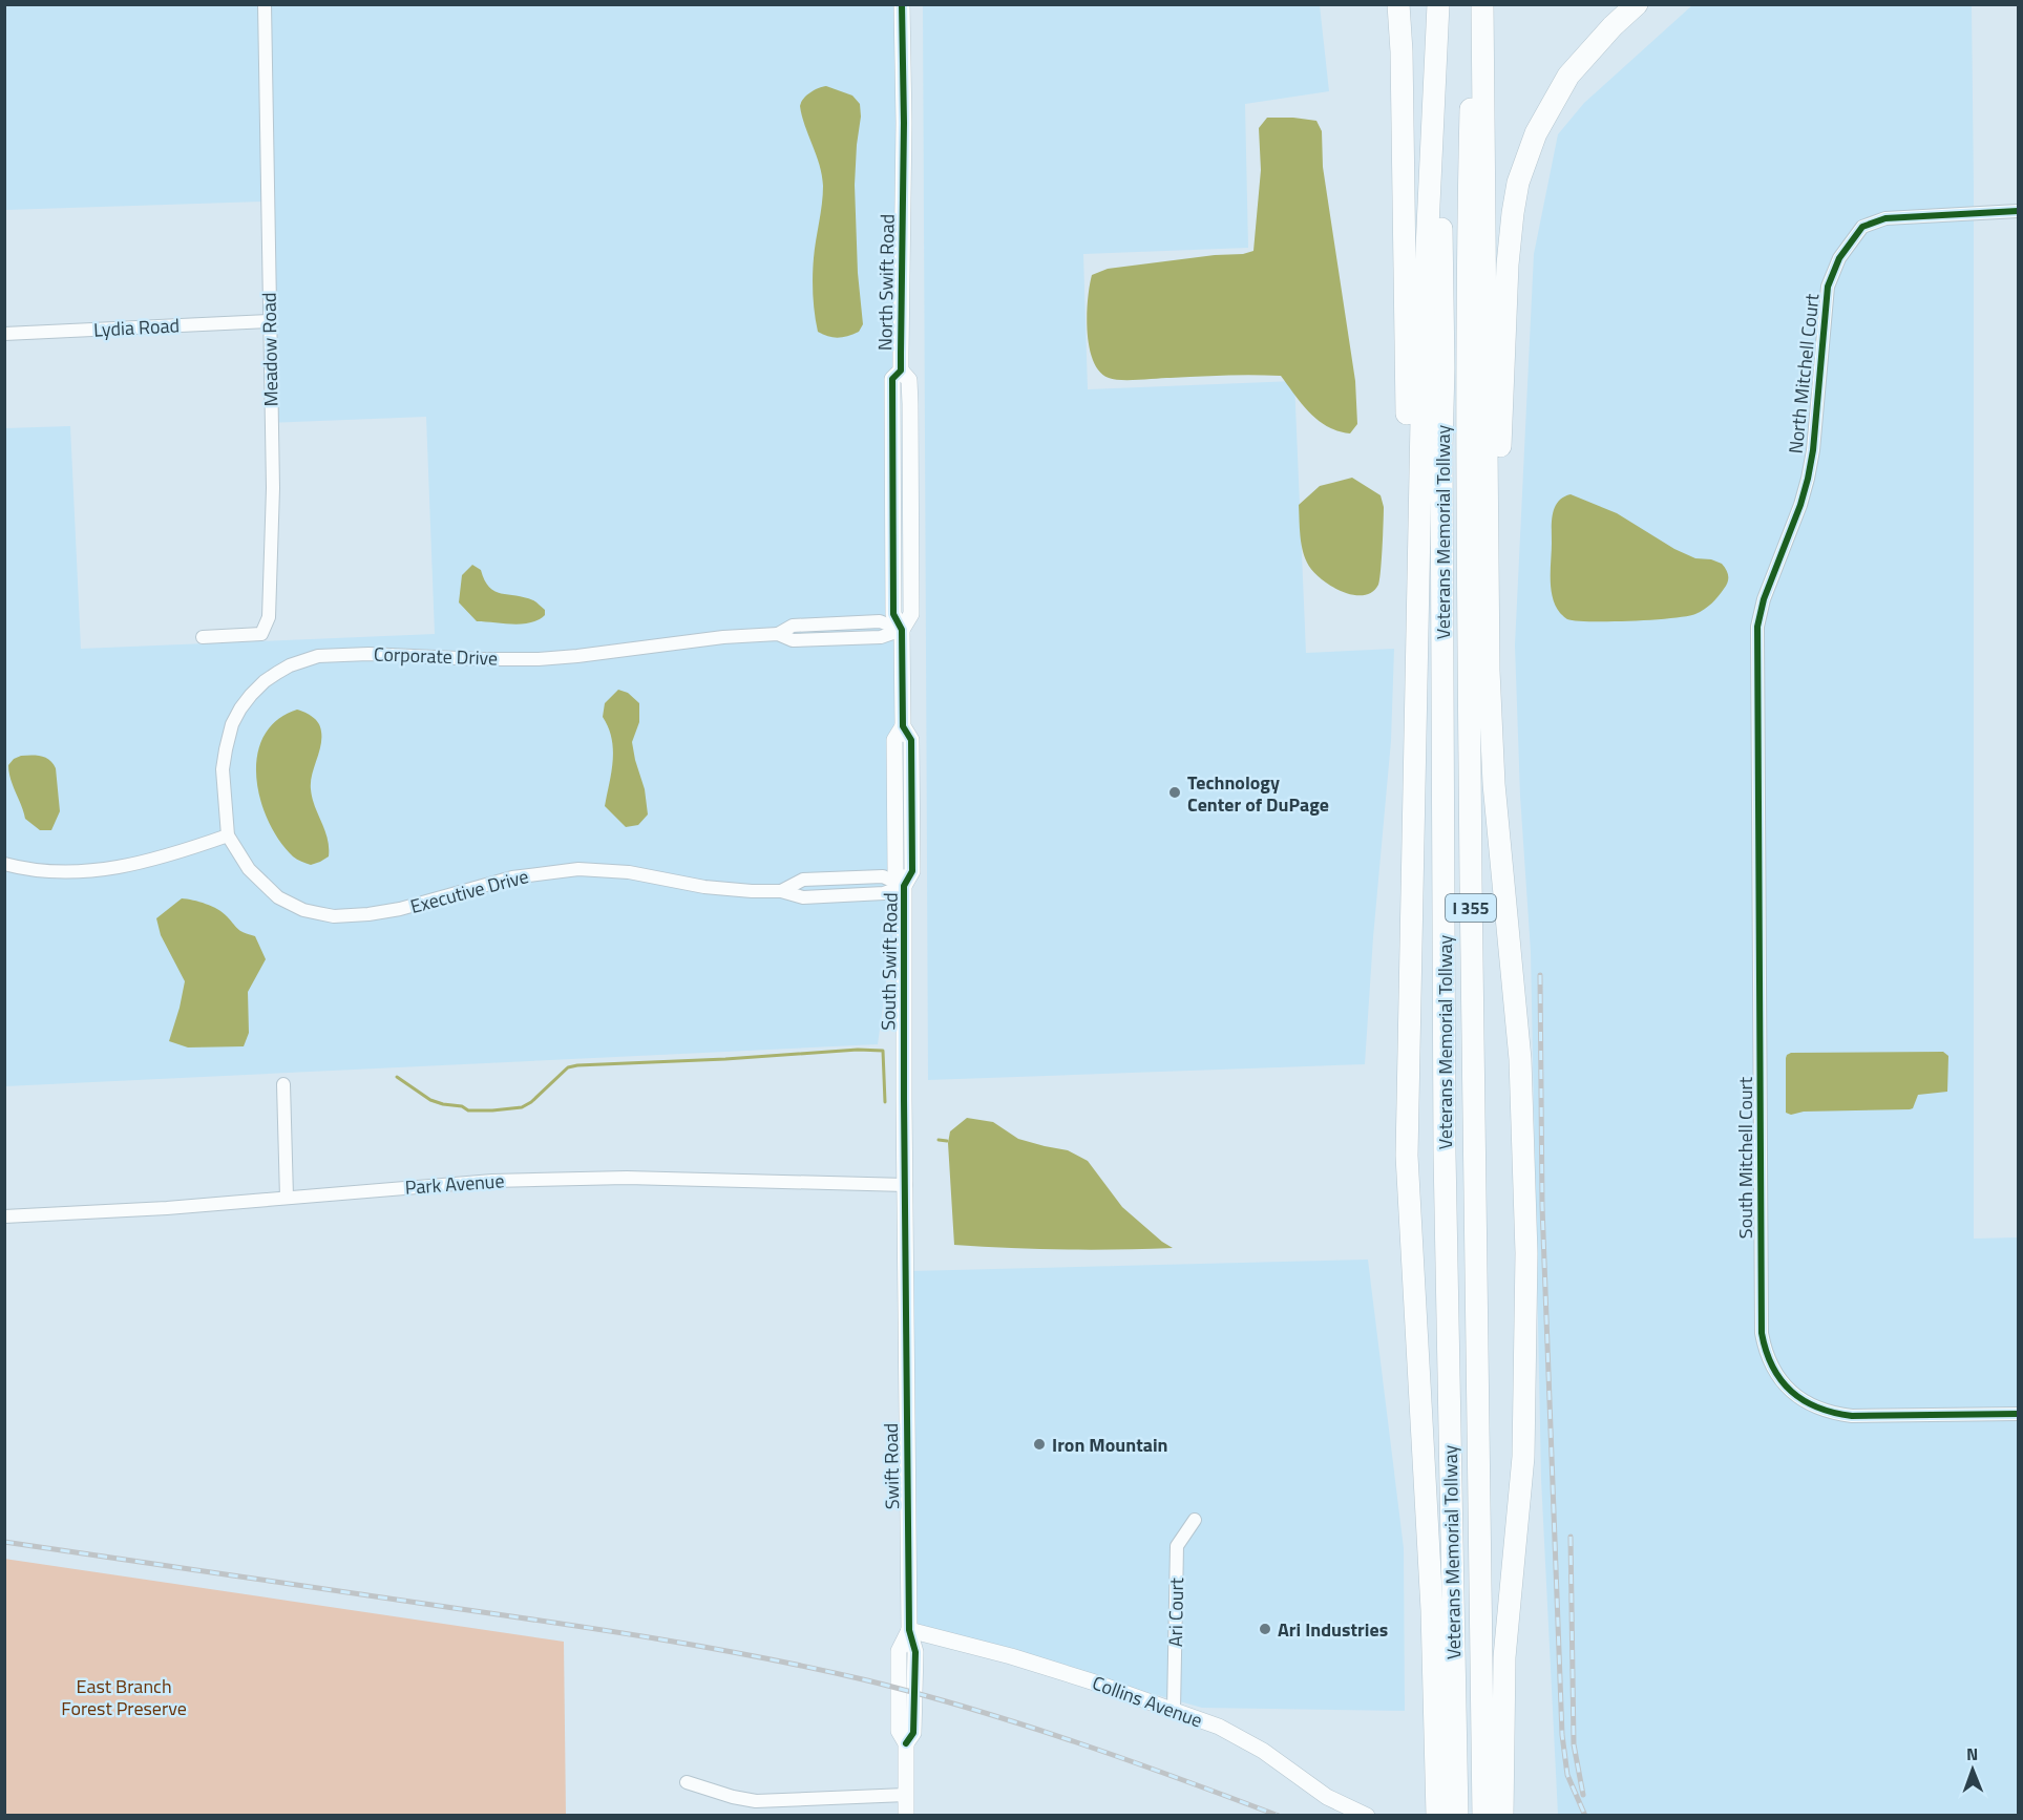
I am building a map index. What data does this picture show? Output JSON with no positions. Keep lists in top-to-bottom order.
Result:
{
  "streets": {
    "highway": ["Veterans Memorial Tollway", "I 355"],
    "street": [
      "North Swift Road",
      "Lydia Road",
      "Meadow Road",
      "North Mitchell Court",
      "Corporate Drive",
      "Executive Drive",
      "South Swift Road",
      "South Mitchell Court",
      "Park Avenue",
      "Swift Road",
      "Ari Court",
      "Collins Avenue"
    ]
  },
  "crossings": [
    ["North Swift Road", "Corporate Drive"],
    ["North Swift Road", "South Swift Road"],
    ["Lydia Road", "Meadow Road"],
    ["North Mitchell Court", "South Mitchell Court"],
    ["Corporate Drive", "Executive Drive"],
    ["Corporate Drive", "South Swift Road"],
    ["Executive Drive", "South Swift Road"],
    ["South Swift Road", "Park Avenue"],
    ["South Swift Road", "Swift Road"],
    ["Park Avenue", "Swift Road"],
    ["Swift Road", "Collins Avenue"],
    ["Ari Court", "Collins Avenue"]
  ],
  "parks": ["East Branch Forest Preserve"],
  "places": ["Technology Center of DuPage", "Iron Mountain", "Ari Industries"],
  "north": "top"
}
